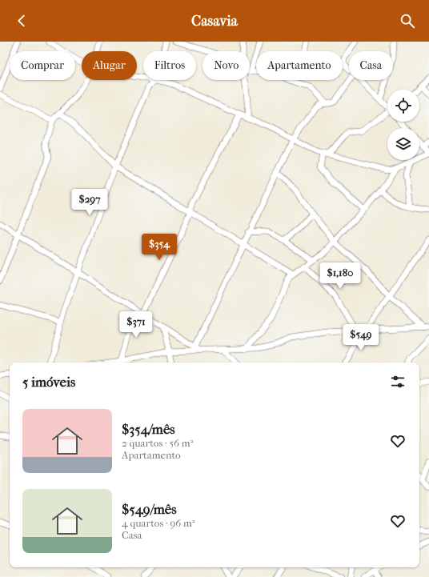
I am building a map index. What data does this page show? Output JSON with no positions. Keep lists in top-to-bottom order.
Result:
{
  "page": {
    "header": "Casavia",
    "chip": [
      "Comprar",
      "Alugar",
      "Filtros",
      "Novo",
      "Apartamento",
      "Casa"
    ],
    "price": [
      "$297",
      "$354",
      "$1,180",
      "$371",
      "$549"
    ],
    "heading": "5 imóveis",
    "list": [
      {
        "name": "$354/mês",
        "note": "2 quartos · 56 m² · Apartamento"
      },
      {
        "name": "$549/mês",
        "note": "4 quartos · 96 m² · Casa"
      }
    ]
  }
}
